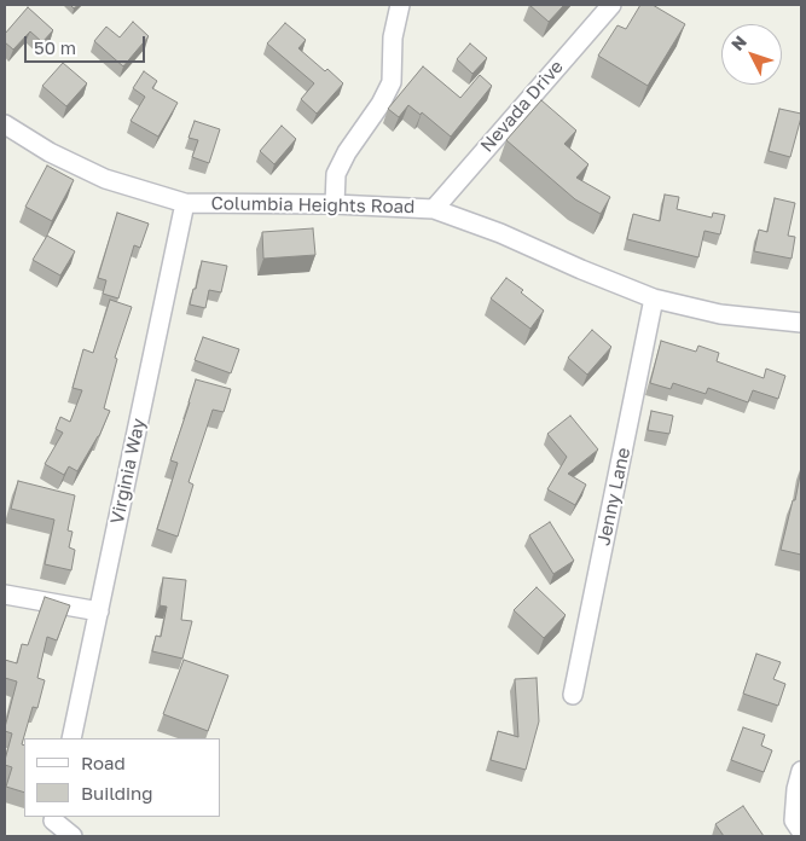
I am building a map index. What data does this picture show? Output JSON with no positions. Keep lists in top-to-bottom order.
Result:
{
  "streets": {
    "street": [
      "Nevada Drive",
      "Columbia Heights Road",
      "Virginia Way",
      "Jenny Lane"
    ]
  },
  "crossings": [
    ["Nevada Drive", "Columbia Heights Road"],
    ["Columbia Heights Road", "Virginia Way"],
    ["Columbia Heights Road", "Jenny Lane"]
  ],
  "legend": ["Road", "Building"],
  "scale_bar": "50 m",
  "north": "top left"
}
